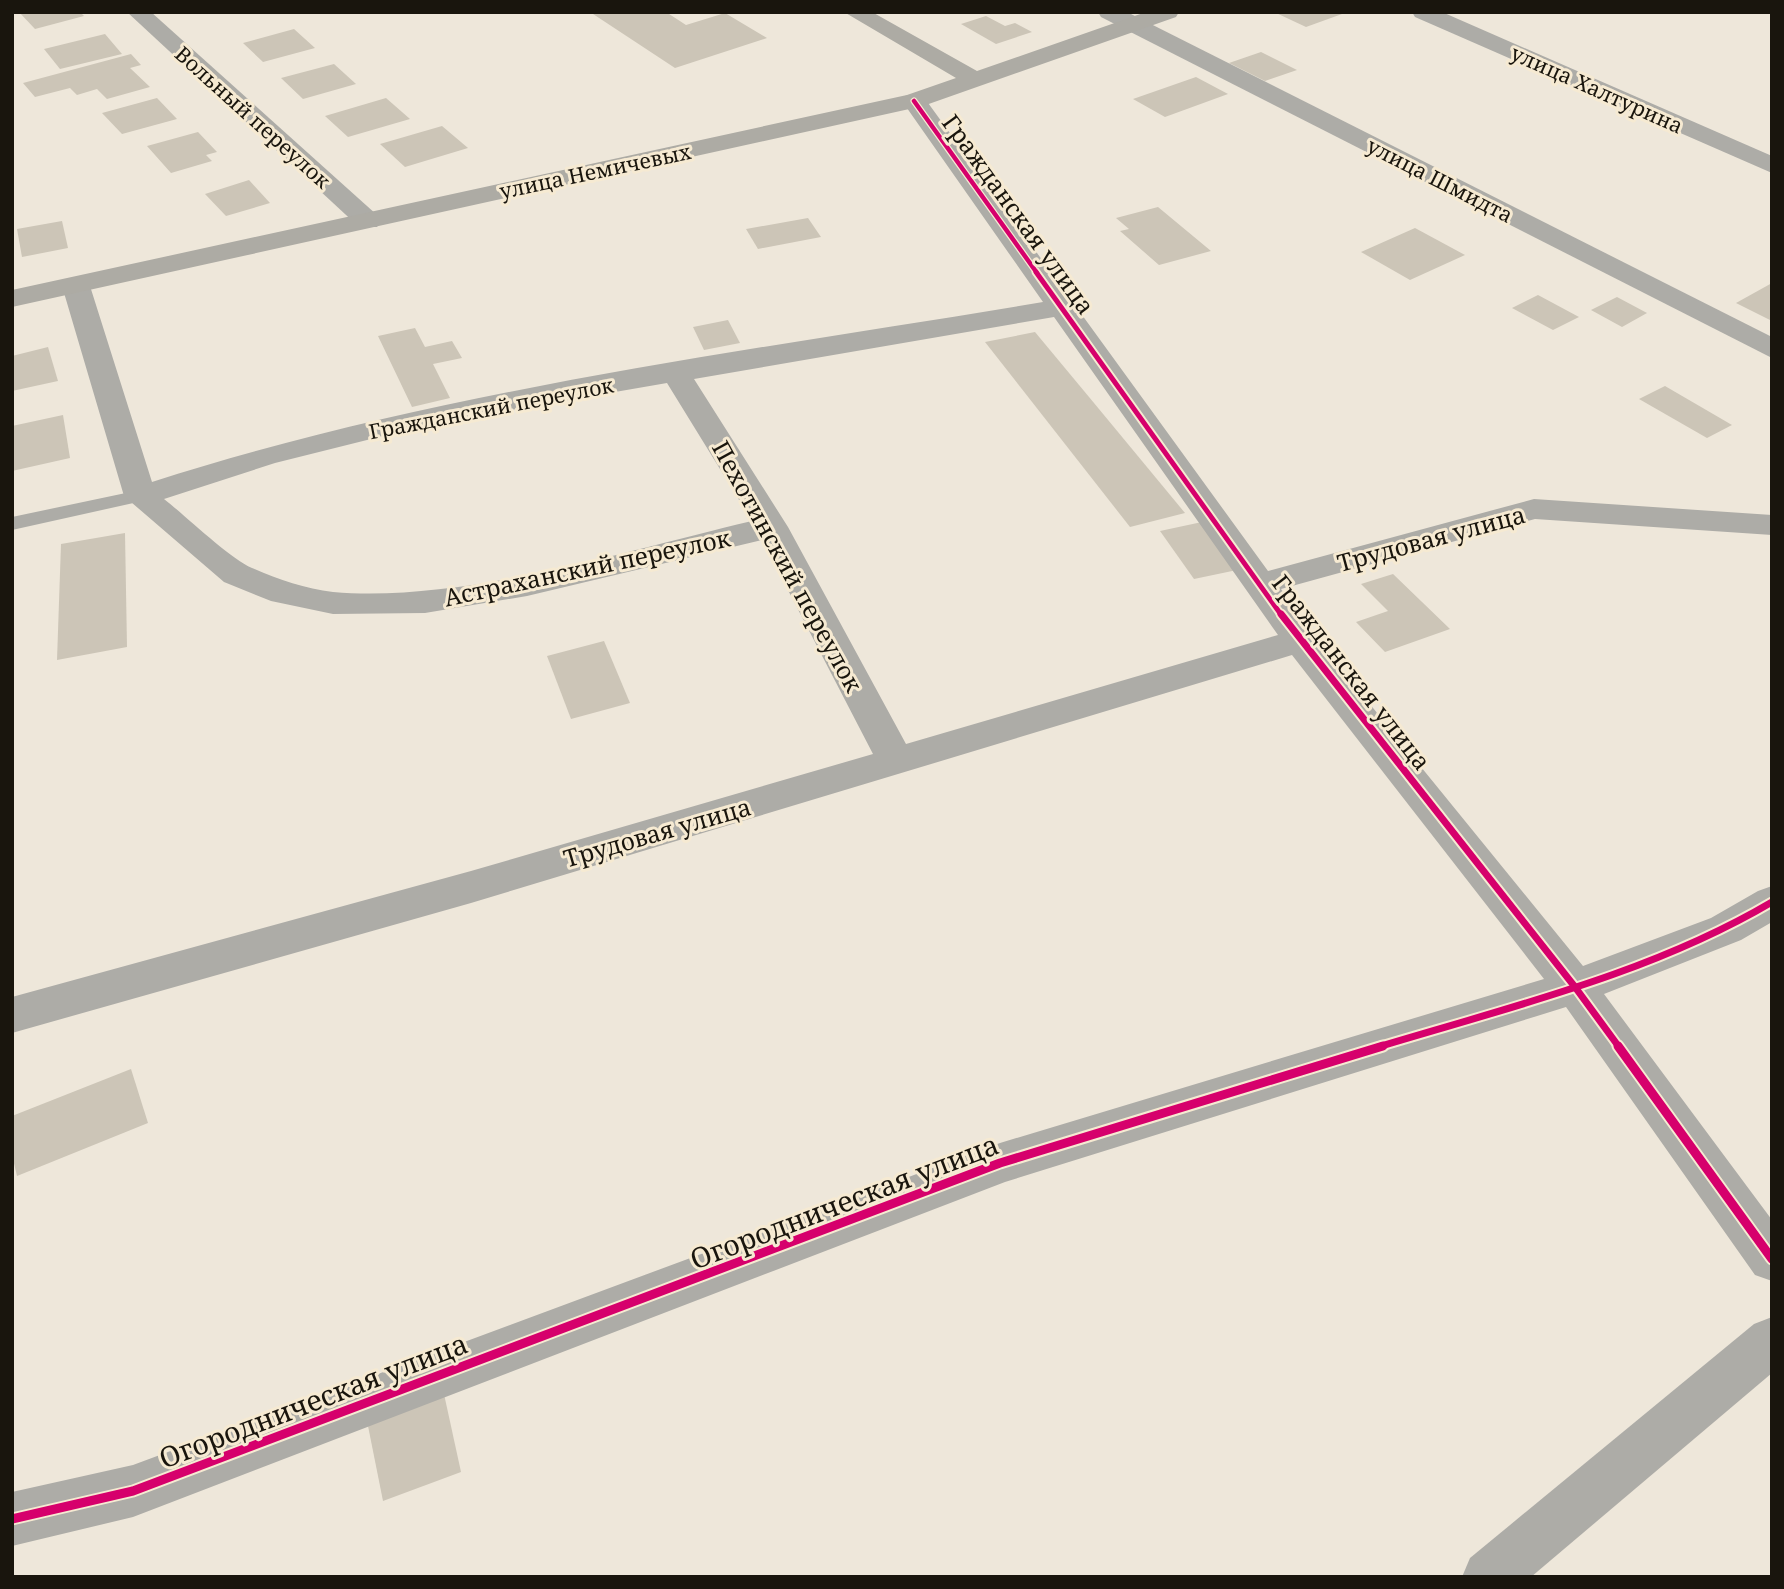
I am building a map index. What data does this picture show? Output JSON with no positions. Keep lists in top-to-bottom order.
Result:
{
  "streets": {
    "street": [
      "улица Халтурина",
      "Вольный переулок",
      "улица Немичевых",
      "улица Шмидта",
      "Гражданская улица",
      "Гражданский переулок",
      "Трудовая улица",
      "Пехотинский переулок",
      "Астраханский переулок",
      "Огородническая улица"
    ]
  },
  "crossings": [
    ["Вольный переулок", "улица Немичевых"],
    ["улица Немичевых", "улица Шмидта"],
    ["улица Немичевых", "Гражданская улица"],
    ["Гражданская улица", "Гражданский переулок"],
    ["Гражданская улица", "Трудовая улица"],
    ["Гражданская улица", "Огородническая улица"],
    ["Гражданский переулок", "Пехотинский переулок"],
    ["Гражданский переулок", "Астраханский переулок"],
    ["Трудовая улица", "Пехотинский переулок"],
    ["Пехотинский переулок", "Астраханский переулок"]
  ]
}
